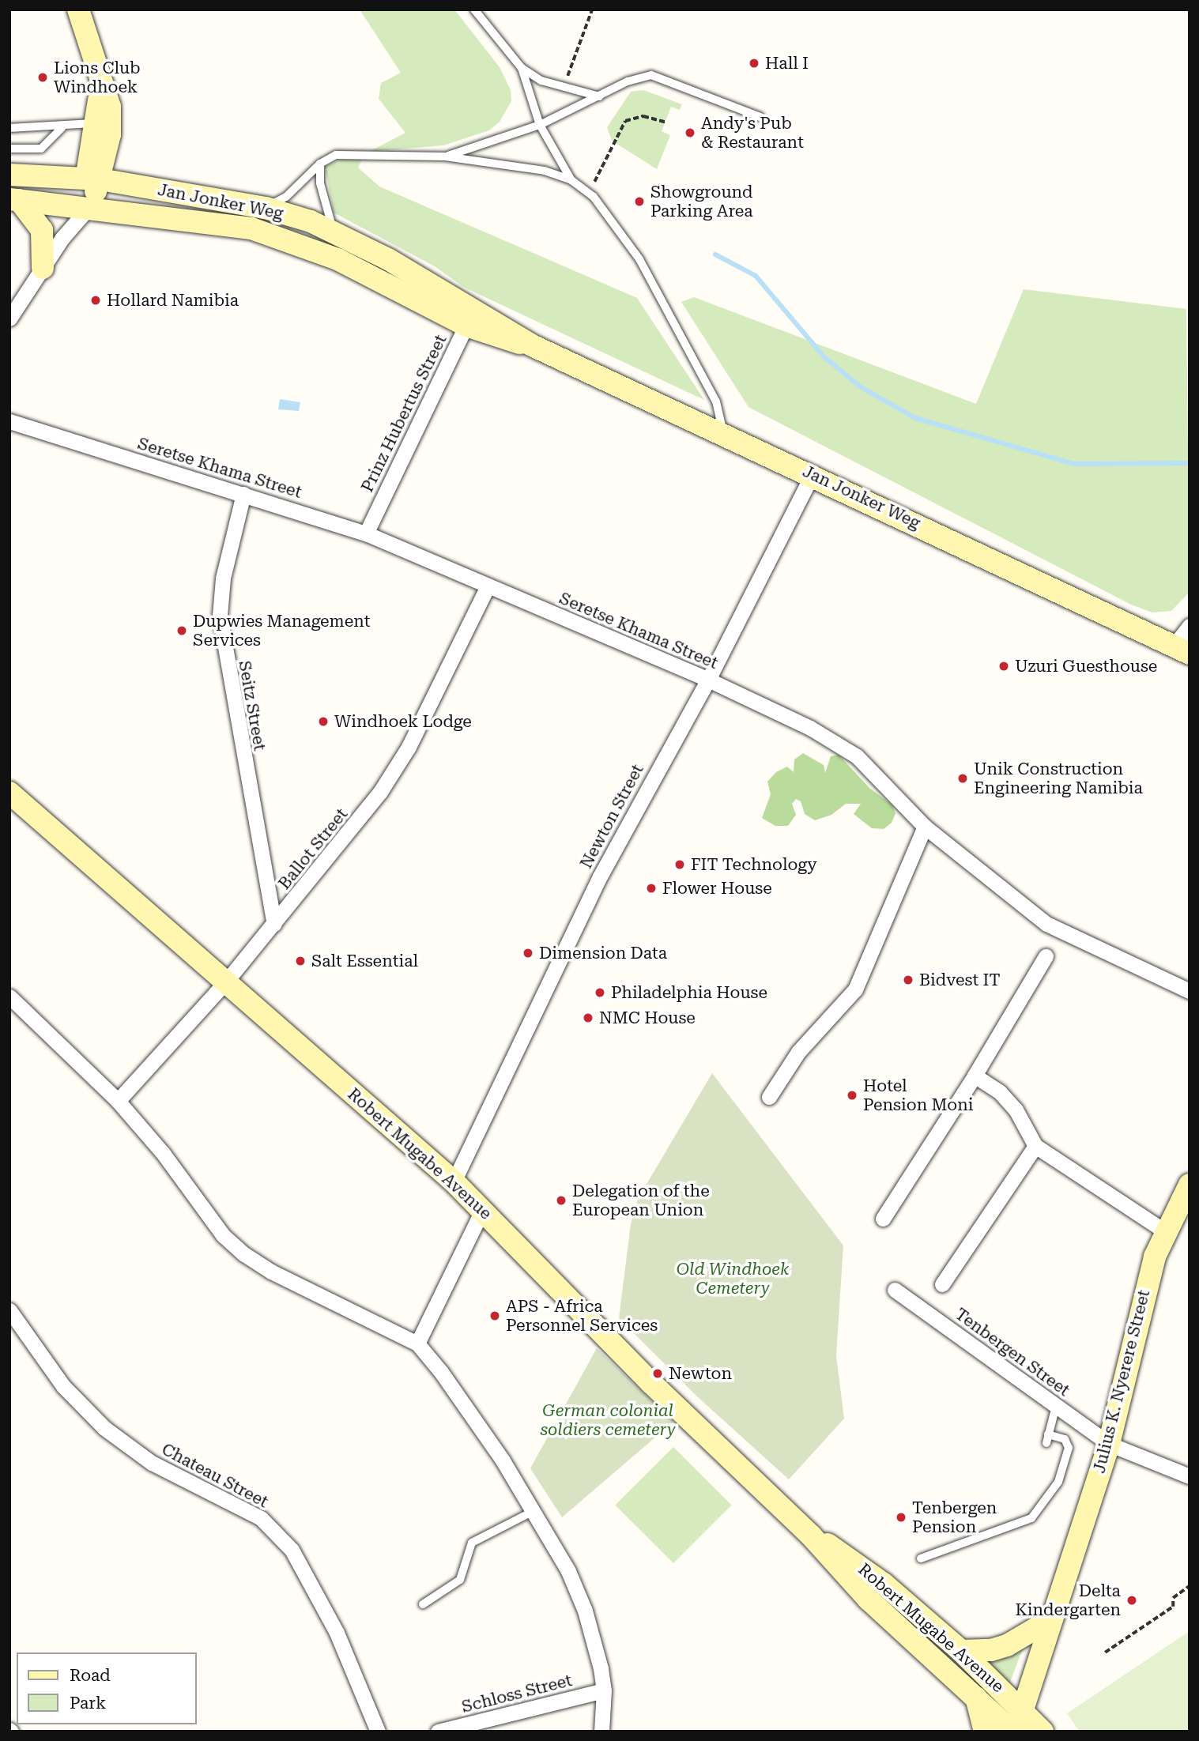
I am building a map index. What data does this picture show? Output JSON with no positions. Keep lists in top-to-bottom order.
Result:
{
  "streets": {
    "main road": ["Jan Jonker Weg", "Robert Mugabe Avenue", "Julius K. Nyerere Street"],
    "street": [
      "Prinz Hubertus Street",
      "Seretse Khama Street",
      "Seitz Street",
      "Newton Street",
      "Ballot Street",
      "Tenbergen Street",
      "Chateau Street",
      "Schloss Street"
    ]
  },
  "crossings": [
    ["Jan Jonker Weg", "Prinz Hubertus Street"],
    ["Jan Jonker Weg", "Newton Street"],
    ["Prinz Hubertus Street", "Seretse Khama Street"],
    ["Seretse Khama Street", "Seitz Street"],
    ["Seretse Khama Street", "Newton Street"],
    ["Seretse Khama Street", "Ballot Street"],
    ["Seitz Street", "Ballot Street"],
    ["Newton Street", "Robert Mugabe Avenue"],
    ["Ballot Street", "Robert Mugabe Avenue"],
    ["Robert Mugabe Avenue", "Julius K. Nyerere Street"],
    ["Tenbergen Street", "Julius K. Nyerere Street"]
  ],
  "parks": ["Old Windhoek Cemetery", "German colonial soldiers cemetery"],
  "places": [
    "Hall I",
    "Lions Club Windhoek",
    "Andy's Pub & Restaurant",
    "Showground Parking Area",
    "Hollard Namibia",
    "Dupwies Management Services",
    "Uzuri Guesthouse",
    "Windhoek Lodge",
    "Unik Construction Engineering Namibia",
    "FIT Technology",
    "Flower House",
    "Dimension Data",
    "Salt Essential",
    "Bidvest IT",
    "Philadelphia House",
    "NMC House",
    "Hotel Pension Moni",
    "Delegation of the European Union",
    "APS - Africa Personnel Services",
    "Newton",
    "Tenbergen Pension",
    "Delta Kindergarten"
  ],
  "legend": ["Road", "Park"]
}
